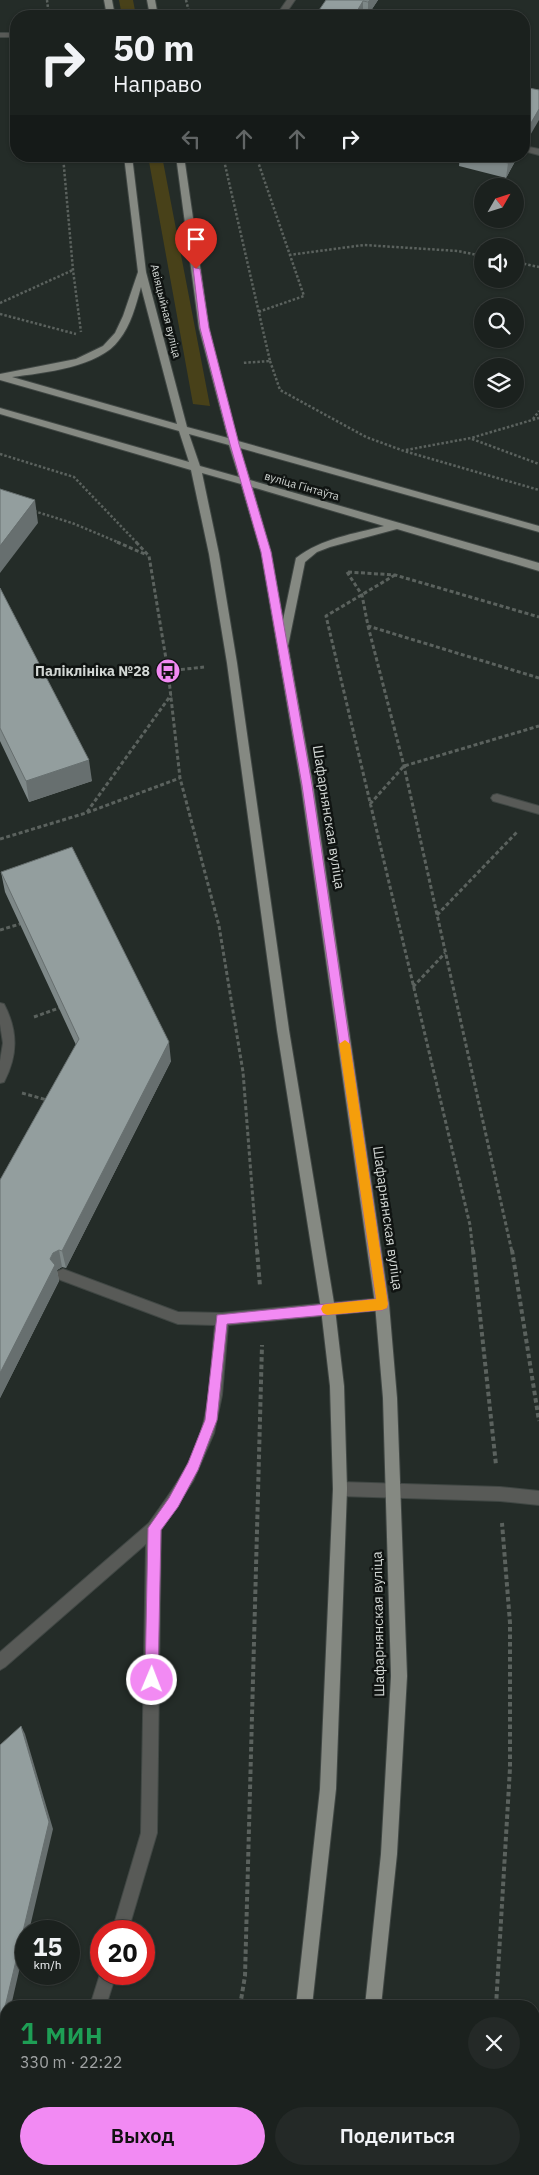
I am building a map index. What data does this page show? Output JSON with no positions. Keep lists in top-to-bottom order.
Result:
{
  "streets": {
    "main road": ["Авіяцыйная вуліца", "вуліца Гінтаўта", "Шафарнянская вуліца"]
  },
  "crossings": [
    ["Авіяцыйная вуліца", "вуліца Гінтаўта"],
    ["вуліца Гінтаўта", "Шафарнянская вуліца"]
  ],
  "places": {
    "bus stop": ["Паліклініка №28"]
  },
  "north": "top right",
  "page": {
    "turn": ["50 m", "Направо"],
    "speed": "15 km/h",
    "limit": "20",
    "heading": ["1 мин", "330 m · 22:22"],
    "buttons": ["Выход", "Поделиться"]
  }
}
